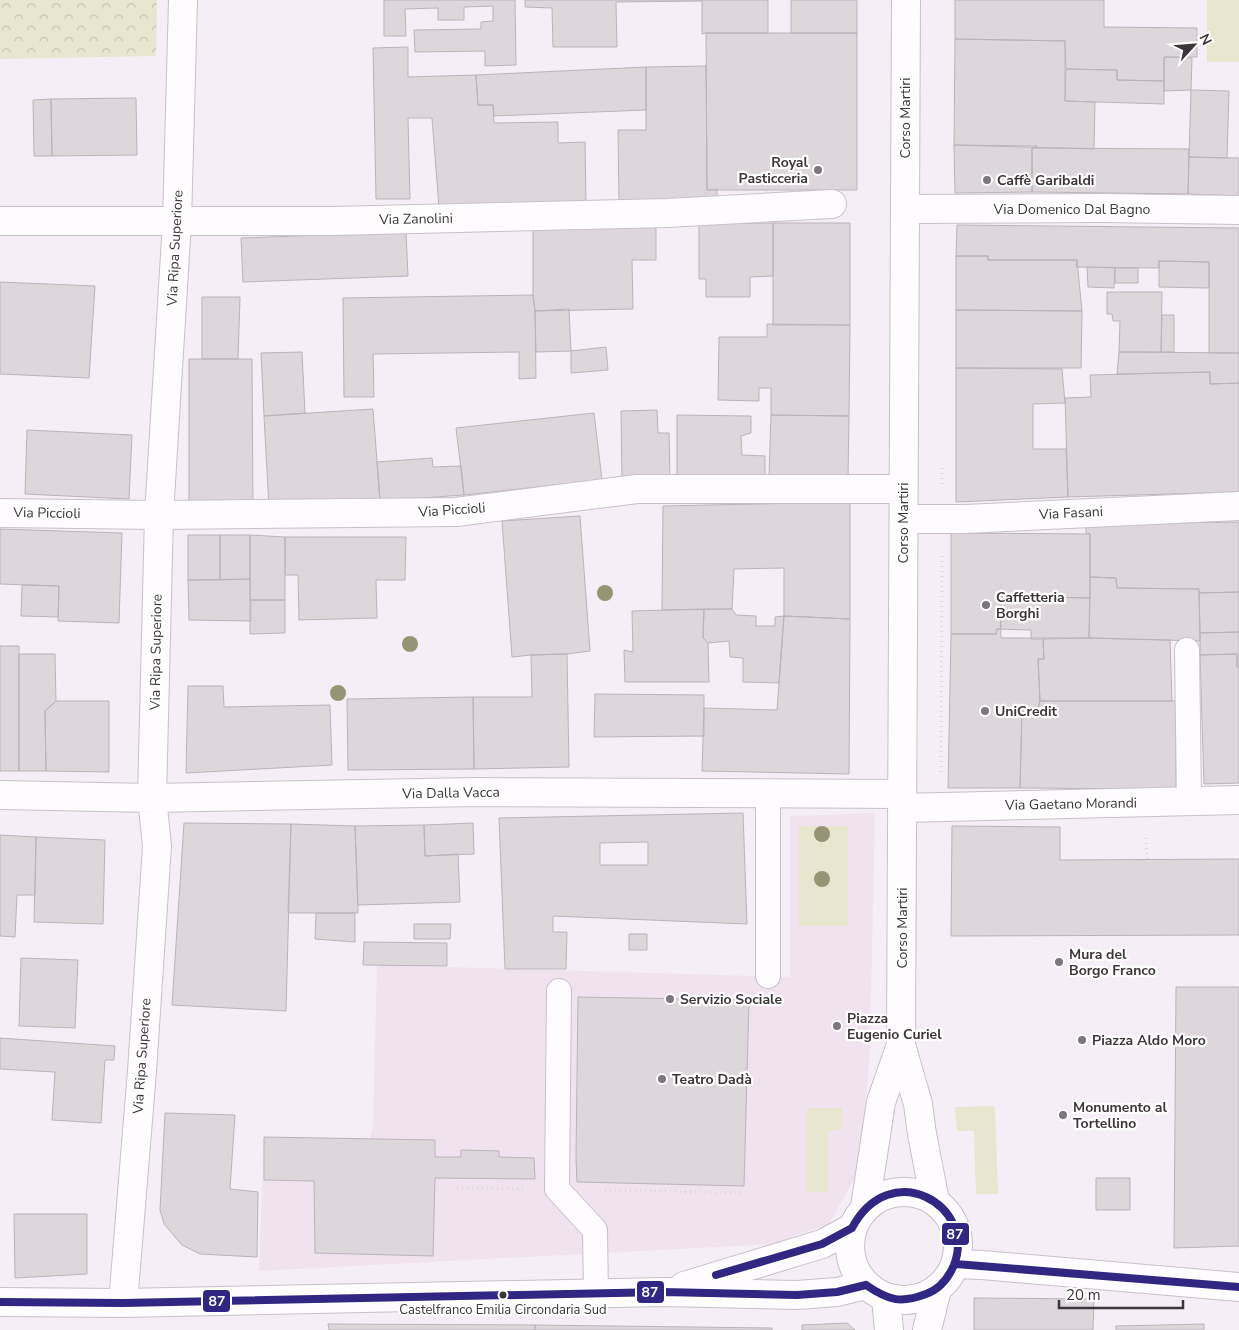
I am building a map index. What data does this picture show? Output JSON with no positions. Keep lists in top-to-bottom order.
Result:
{
  "streets": {
    "street": [
      "Corso Martiri",
      "Via Domenico Dal Bagno",
      "Via Zanolini",
      "Via Ripa Superiore",
      "Via Piccioli",
      "Via Fasani",
      "Via Dalla Vacca",
      "Via Gaetano Morandi"
    ]
  },
  "crossings": [
    ["Corso Martiri", "Via Domenico Dal Bagno"],
    ["Corso Martiri", "Via Piccioli"],
    ["Corso Martiri", "Via Fasani"],
    ["Corso Martiri", "Via Dalla Vacca"],
    ["Corso Martiri", "Via Gaetano Morandi"],
    ["Via Zanolini", "Via Ripa Superiore"],
    ["Via Ripa Superiore", "Via Piccioli"],
    ["Via Ripa Superiore", "Via Dalla Vacca"],
    ["Via Dalla Vacca", "Via Gaetano Morandi"]
  ],
  "places": [
    "Royal Pasticceria",
    "Caffè Garibaldi",
    "Caffetteria Borghi",
    "UniCredit",
    "Mura del Borgo Franco",
    "Servizio Sociale",
    "Piazza Eugenio Curiel",
    "Piazza Aldo Moro",
    "Teatro Dadà",
    "Monumento al Tortellino",
    "Castelfranco Emilia Circondaria Sud"
  ],
  "lines": ["transit line 87"],
  "scale_bar": "20 m",
  "north": "top right"
}
